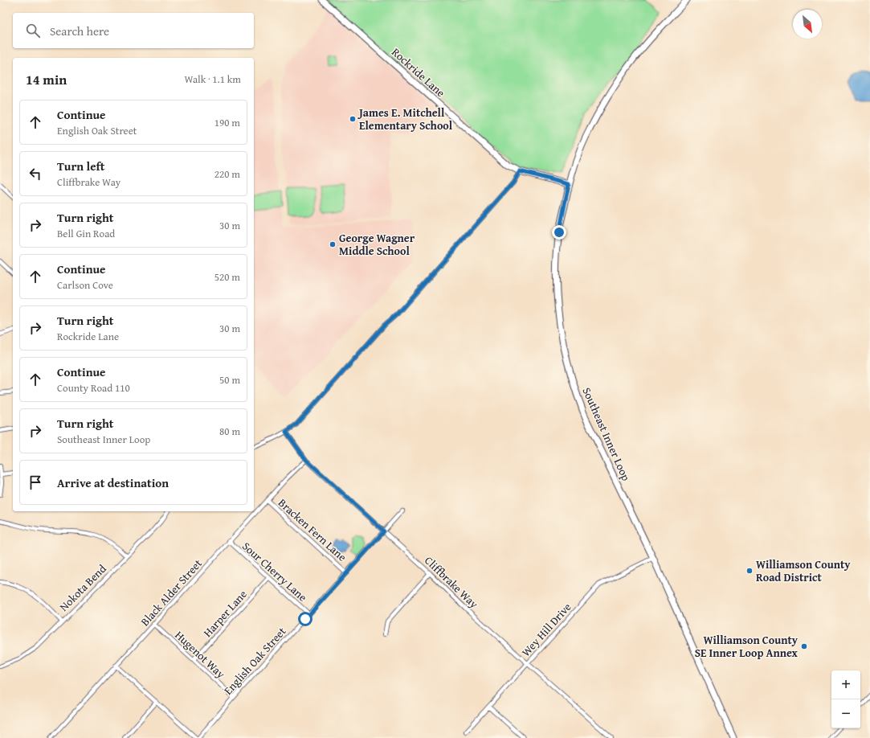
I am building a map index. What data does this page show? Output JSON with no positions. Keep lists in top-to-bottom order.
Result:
{
  "streets": {
    "main road": ["Rockride Lane", "Southeast Inner Loop"],
    "street": [
      "Bracken Fern Lane",
      "Sour Cherry Lane",
      "Cliffbrake Way",
      "Nokota Bend",
      "Black Alder Street",
      "Harper Lane",
      "Wey Hill Drive",
      "Hugenot Way",
      "English Oak Street"
    ]
  },
  "crossings": [
    ["Rockride Lane", "Southeast Inner Loop"],
    ["Southeast Inner Loop", "Wey Hill Drive"],
    ["Bracken Fern Lane", "Black Alder Street"],
    ["Bracken Fern Lane", "English Oak Street"],
    ["Sour Cherry Lane", "Black Alder Street"],
    ["Sour Cherry Lane", "Harper Lane"],
    ["Sour Cherry Lane", "English Oak Street"],
    ["Cliffbrake Way", "Black Alder Street"],
    ["Cliffbrake Way", "Wey Hill Drive"],
    ["Cliffbrake Way", "English Oak Street"],
    ["Black Alder Street", "Hugenot Way"],
    ["Harper Lane", "Hugenot Way"],
    ["Hugenot Way", "English Oak Street"]
  ],
  "places": [
    "James E. Mitchell Elementary School",
    "George Wagner Middle School",
    "Williamson County Road District",
    "Williamson County SE Inner Loop Annex"
  ],
  "north": "bottom right",
  "page": {
    "search": "Search here",
    "heading": ["14 min", "Walk · 1.1 km"],
    "list": [
      ["Continue", "English Oak Street", "190 m"],
      ["Turn left", "Cliffbrake Way", "220 m"],
      ["Turn right", "Bell Gin Road", "30 m"],
      ["Continue", "Carlson Cove", "520 m"],
      ["Turn right", "Rockride Lane", "30 m"],
      ["Continue", "County Road 110", "50 m"],
      ["Turn right", "Southeast Inner Loop", "80 m"],
      "Arrive at destination"
    ],
    "map_buttons": ["+", "−"]
  }
}
